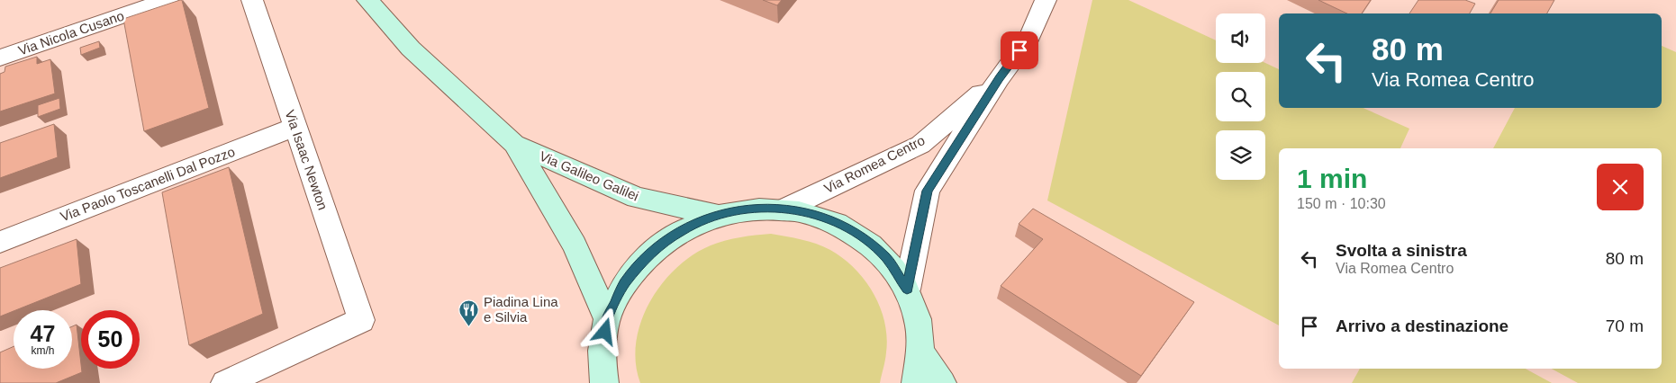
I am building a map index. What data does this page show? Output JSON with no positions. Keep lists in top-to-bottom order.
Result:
{
  "streets": {
    "main road": ["Via Galileo Galilei"],
    "street": [
      "Via Nicola Cusano",
      "Via Isaac Newton",
      "Via Romea Centro",
      "Via Paolo Toscanelli Dal Pozzo"
    ]
  },
  "crossings": [
    ["Via Isaac Newton", "Via Paolo Toscanelli Dal Pozzo"]
  ],
  "places": {
    "restaurant": ["Piadina Lina e Silvia"]
  },
  "page": {
    "turn": ["80 m", "Via Romea Centro"],
    "heading": ["1 min", "150 m · 10:30"],
    "list": [
      {
        "name": "Svolta a sinistra",
        "note": "Via Romea Centro",
        "value": "80 m"
      },
      {
        "name": "Arrivo a destinazione",
        "value": "70 m"
      }
    ],
    "speed": "47 km/h",
    "limit": "50"
  }
}
